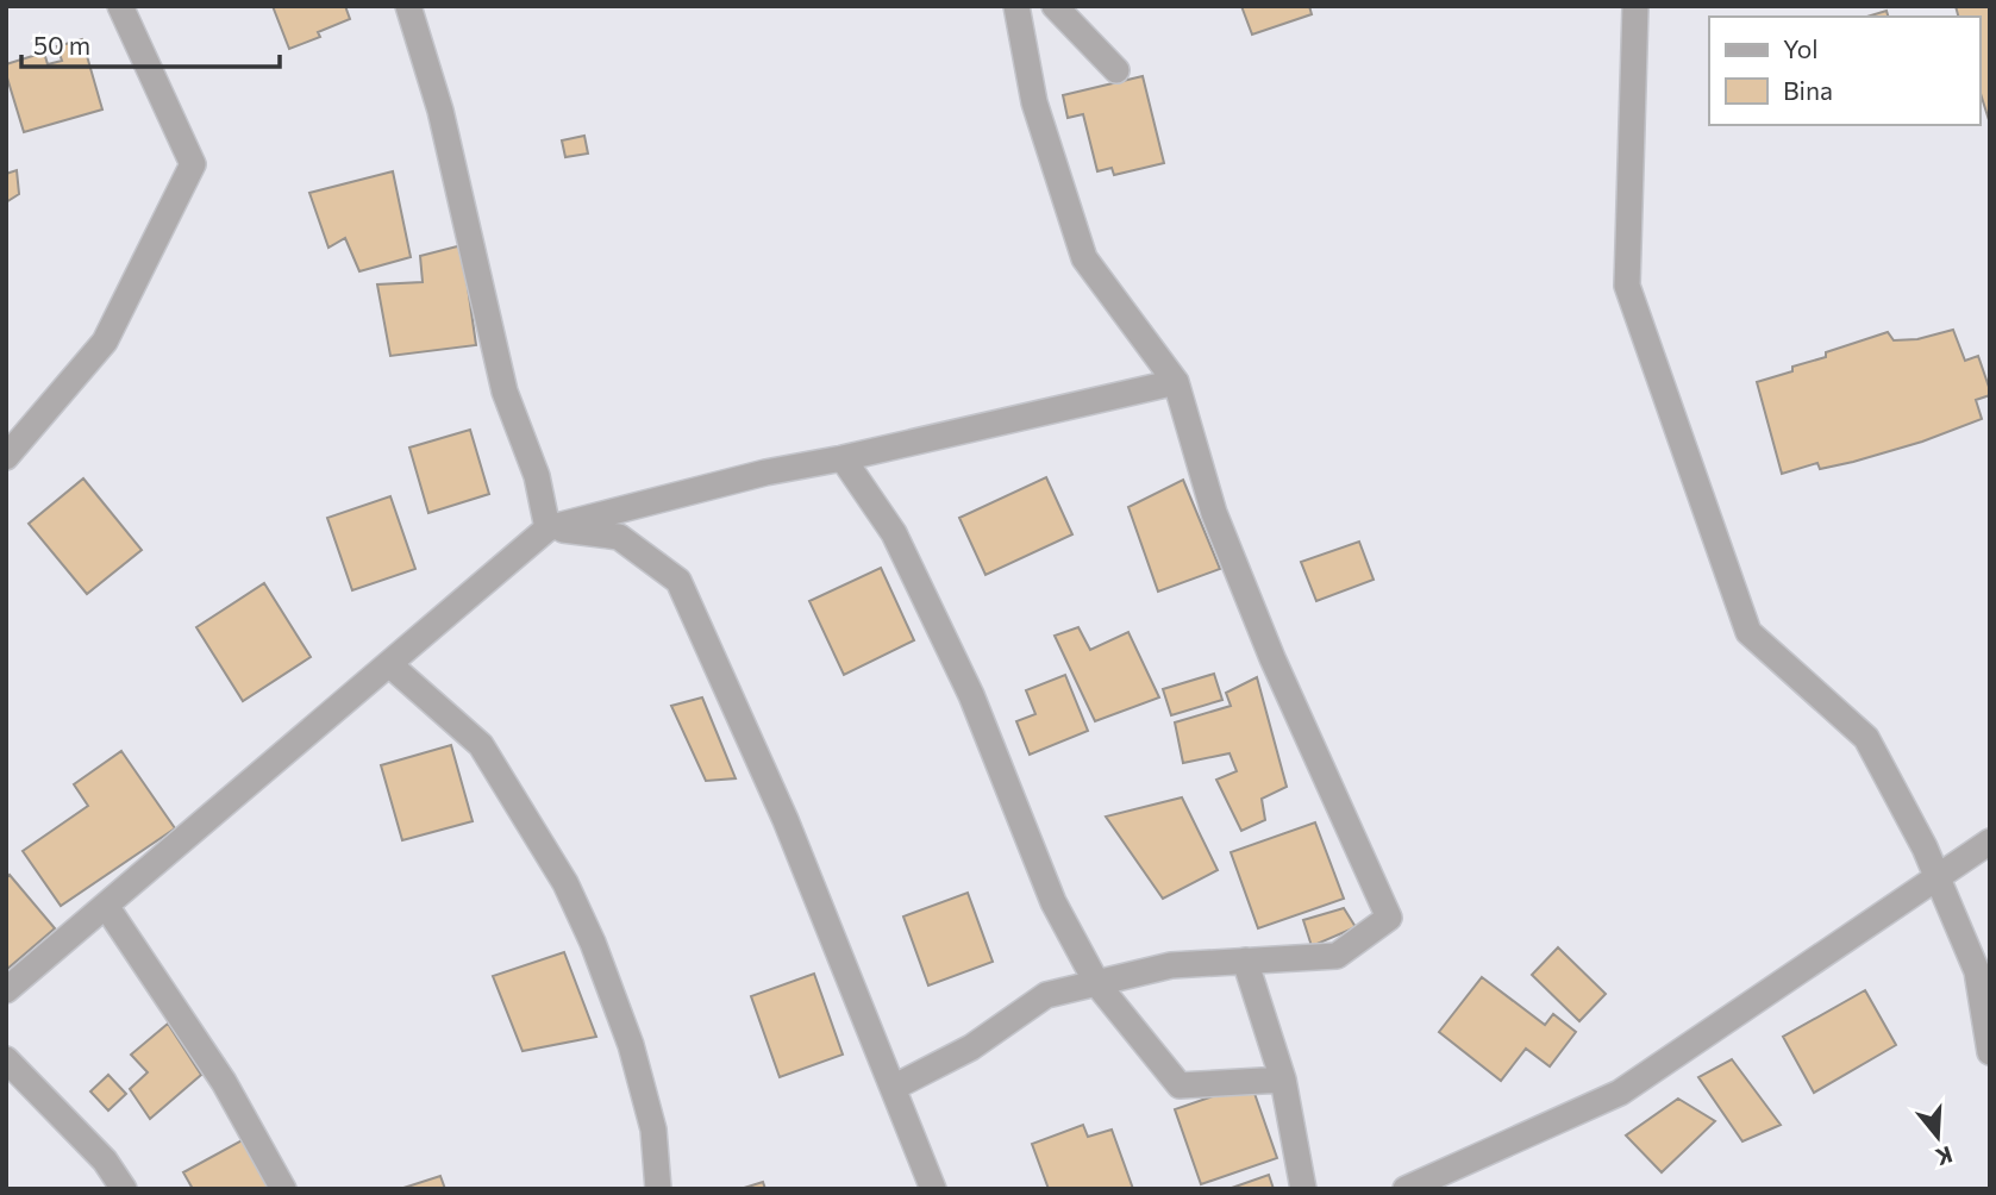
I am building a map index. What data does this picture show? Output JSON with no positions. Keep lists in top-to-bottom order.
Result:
{
  "legend": ["Yol", "Bina"],
  "scale_bar": "50 m",
  "north": "bottom"
}
